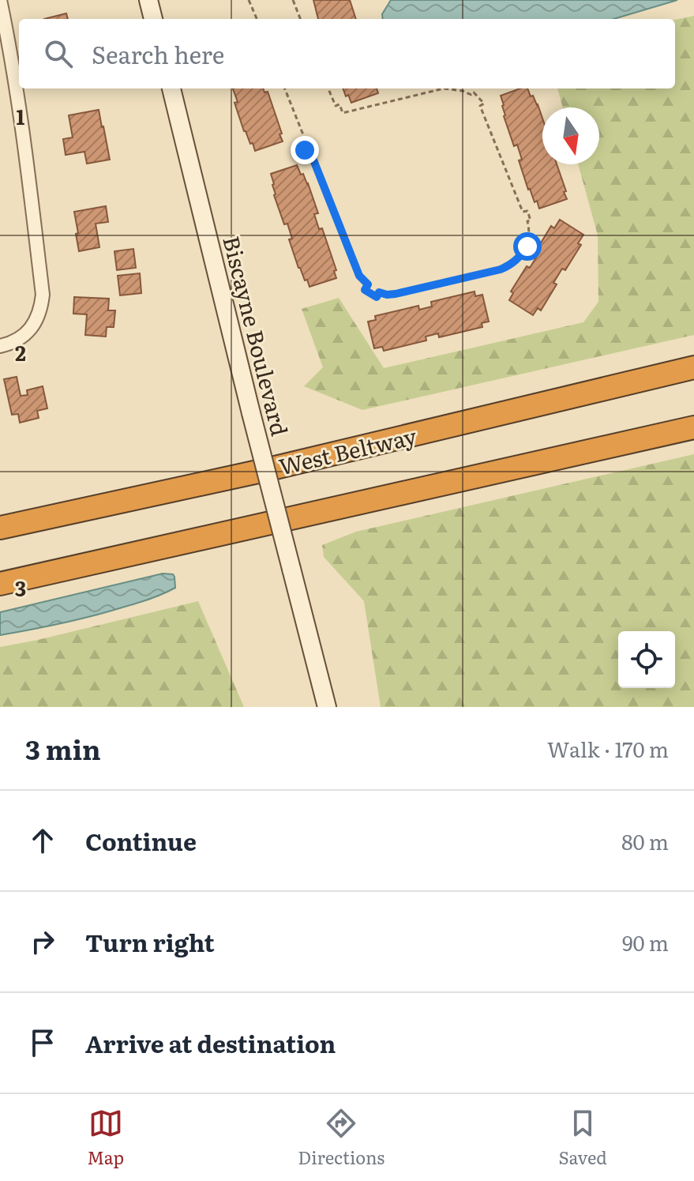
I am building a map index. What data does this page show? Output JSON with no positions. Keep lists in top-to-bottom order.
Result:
{
  "streets": {
    "highway": ["West Beltway"],
    "street": ["Biscayne Boulevard"]
  },
  "north": "bottom",
  "page": {
    "search": "Search here",
    "heading": ["3 min", "Walk · 170 m"],
    "list": [
      ["Continue", "80 m"],
      ["Turn right", "90 m"],
      "Arrive at destination"
    ],
    "nav": ["Map", "Directions", "Saved"]
  },
  "grid": {
    "rows": ["1", "2", "3"]
  }
}
